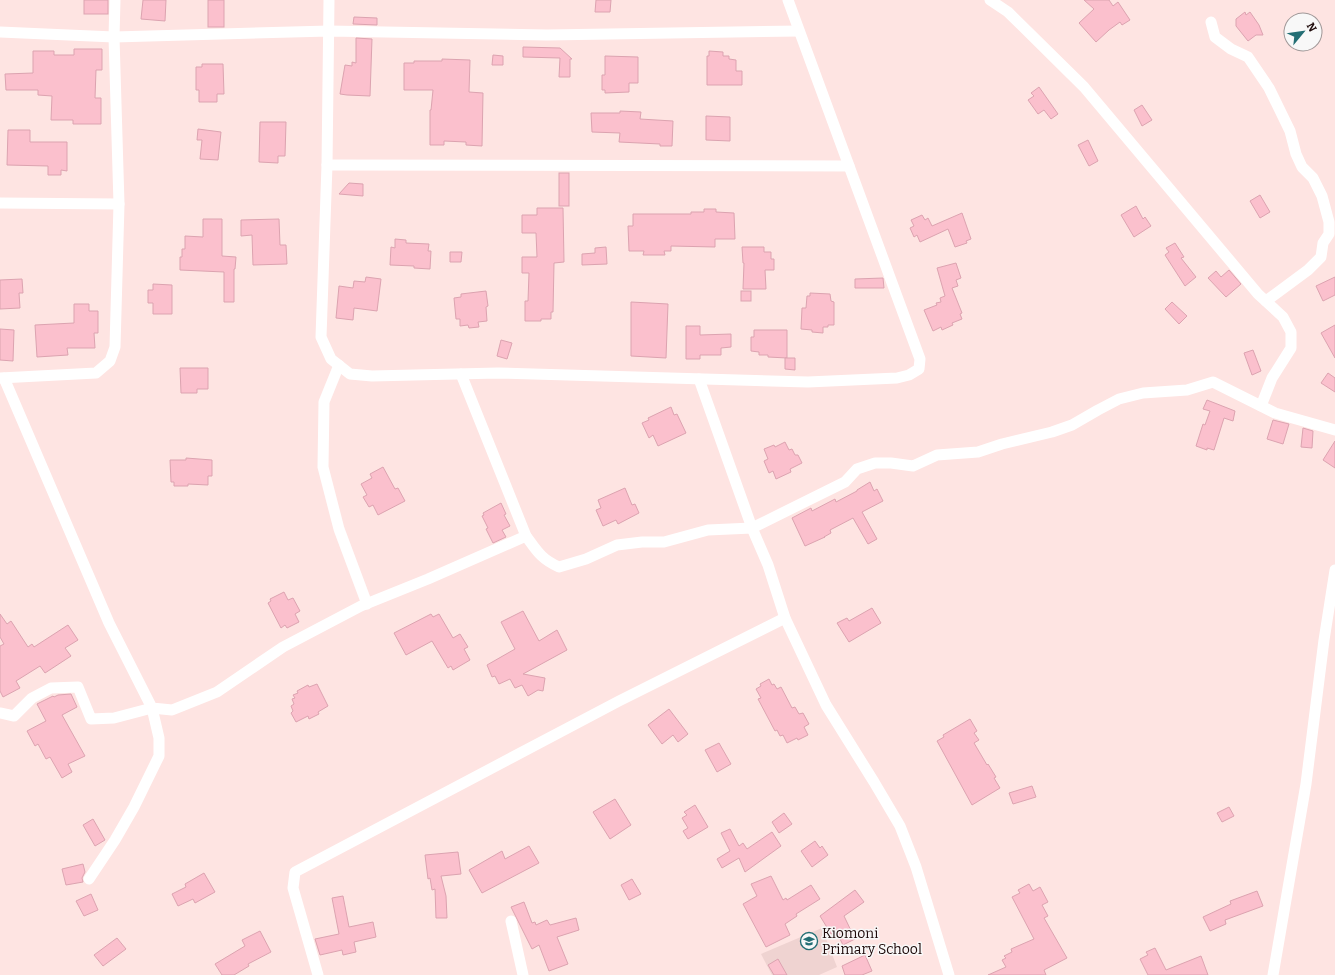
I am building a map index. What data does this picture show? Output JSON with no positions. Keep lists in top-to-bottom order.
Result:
{
  "places": {
    "school or university": ["Kiomoni Primary School"]
  },
  "north": "top right"
}
